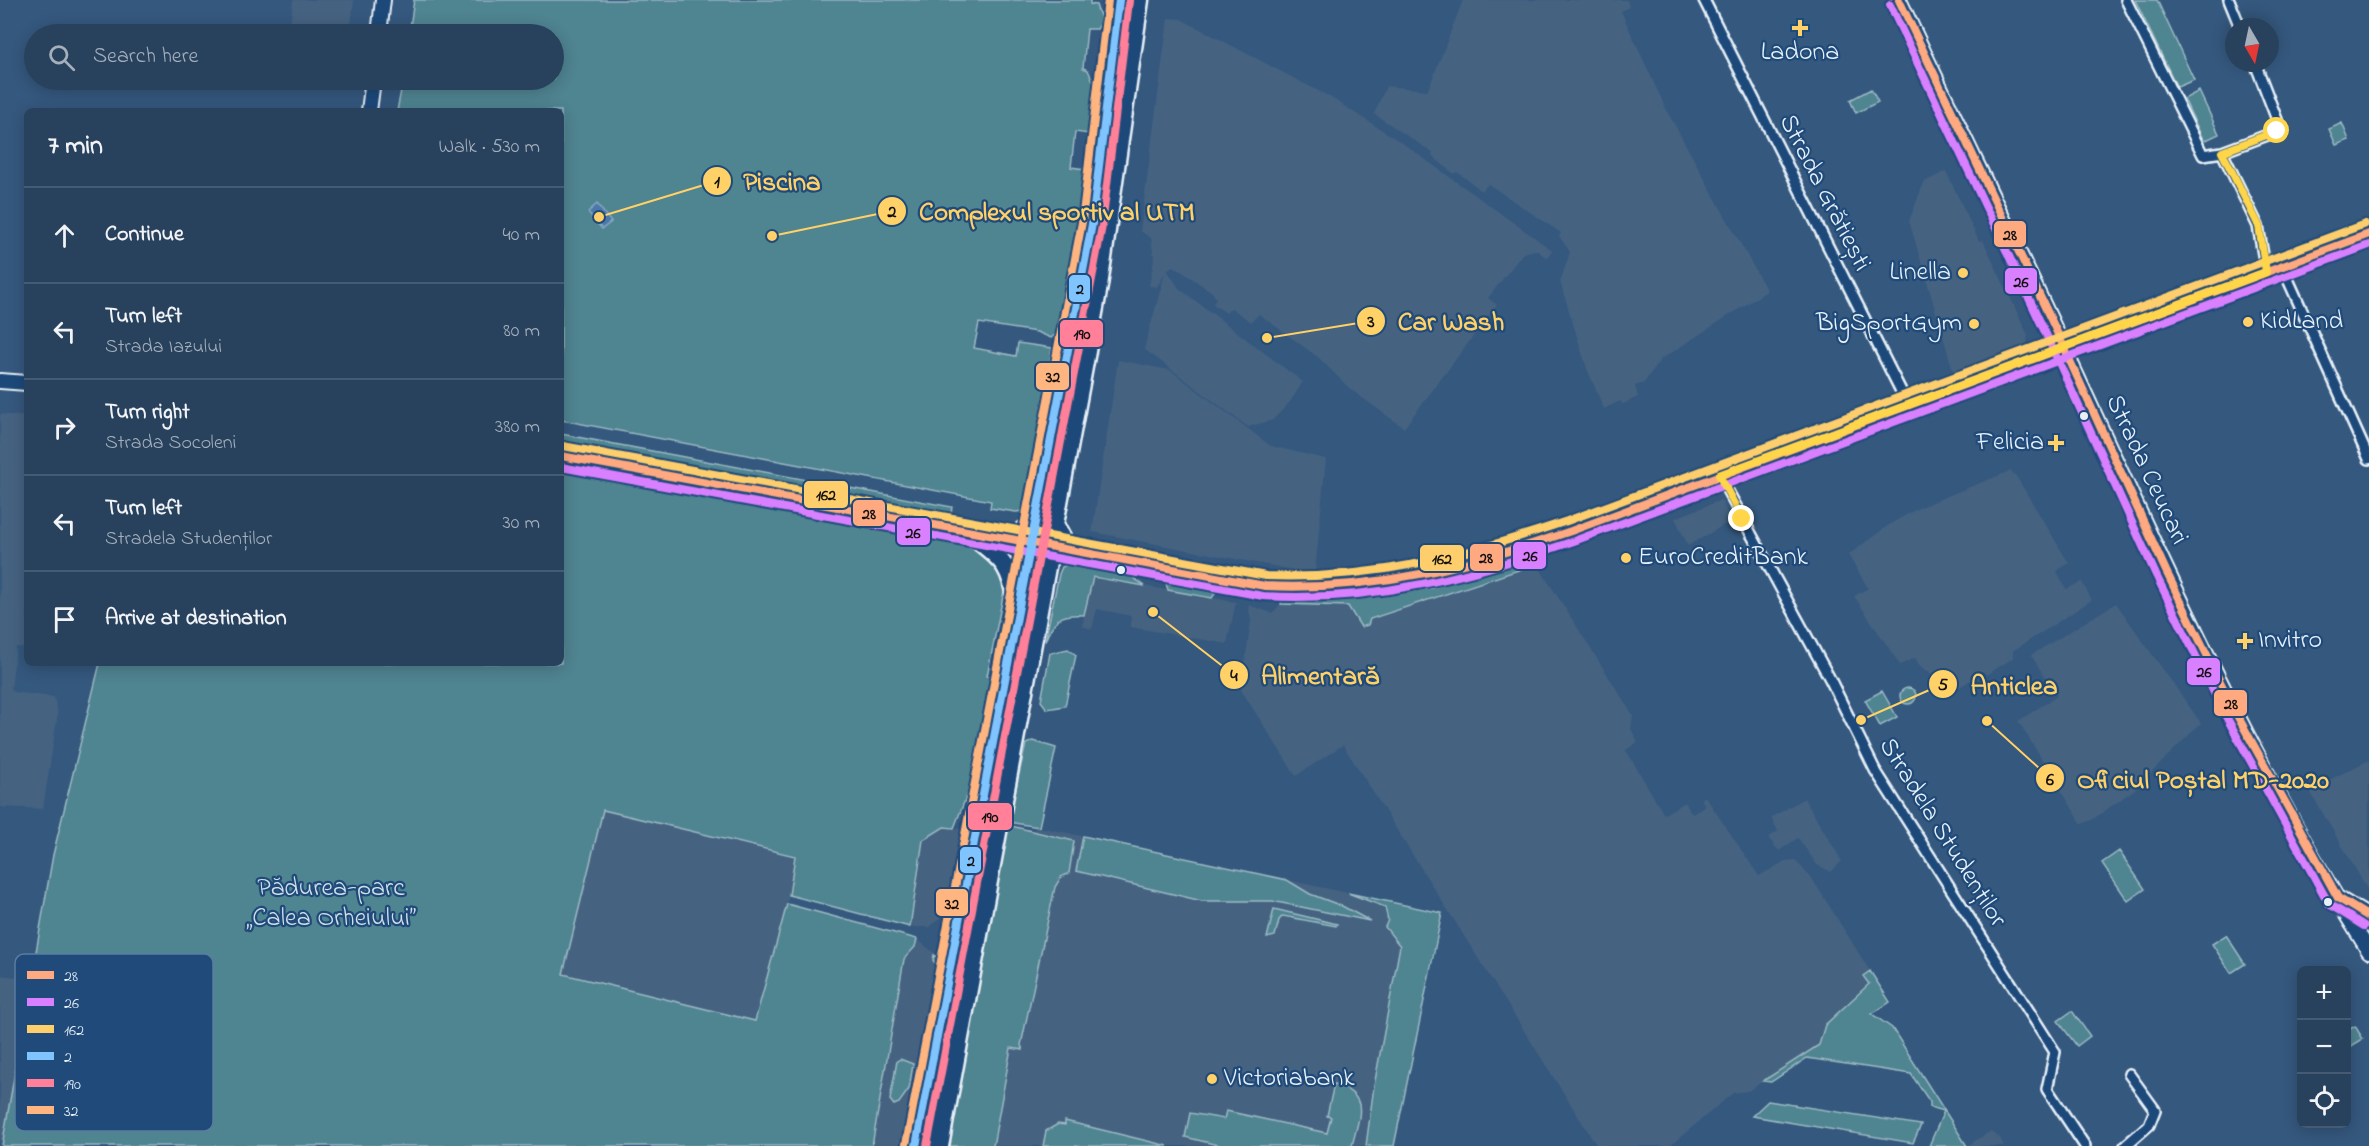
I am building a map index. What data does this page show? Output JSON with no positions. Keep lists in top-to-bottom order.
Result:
{
  "streets": {
    "main road": ["Strada Ceucari"],
    "street": ["Strada Grătiești", "Stradela Studenților"]
  },
  "parks": ["Pădurea-parc „Calea Orheiului”"],
  "places": {
    "health": ["Ladona", "Felicia", "Invitro"],
    "other": [
      "Piscina",
      "Complexul sportiv al UTM",
      "Linella",
      "KidLand",
      "BigSportGym",
      "Car Wash",
      "EuroCreditBank",
      "Alimentară",
      "Anticlea",
      "Oficiul Poștal MD-2020",
      "Victoriabank"
    ]
  },
  "lines": [
    "transit line 28",
    "transit line 2",
    "transit line 32",
    "transit line 190",
    "transit line 26",
    "transit line 162"
  ],
  "legend": [
    "28",
    "26",
    "162",
    "2",
    "190",
    "32"
  ],
  "north": "bottom",
  "page": {
    "search": "Search here",
    "heading": ["7 min", "Walk · 530 m"],
    "list": [
      ["Continue", "40 m"],
      ["Turn left", "Strada Iazului", "80 m"],
      ["Turn right", "Strada Socoleni", "380 m"],
      ["Turn left", "Stradela Studenților", "30 m"],
      "Arrive at destination"
    ],
    "map_buttons": ["+", "−"]
  }
}
